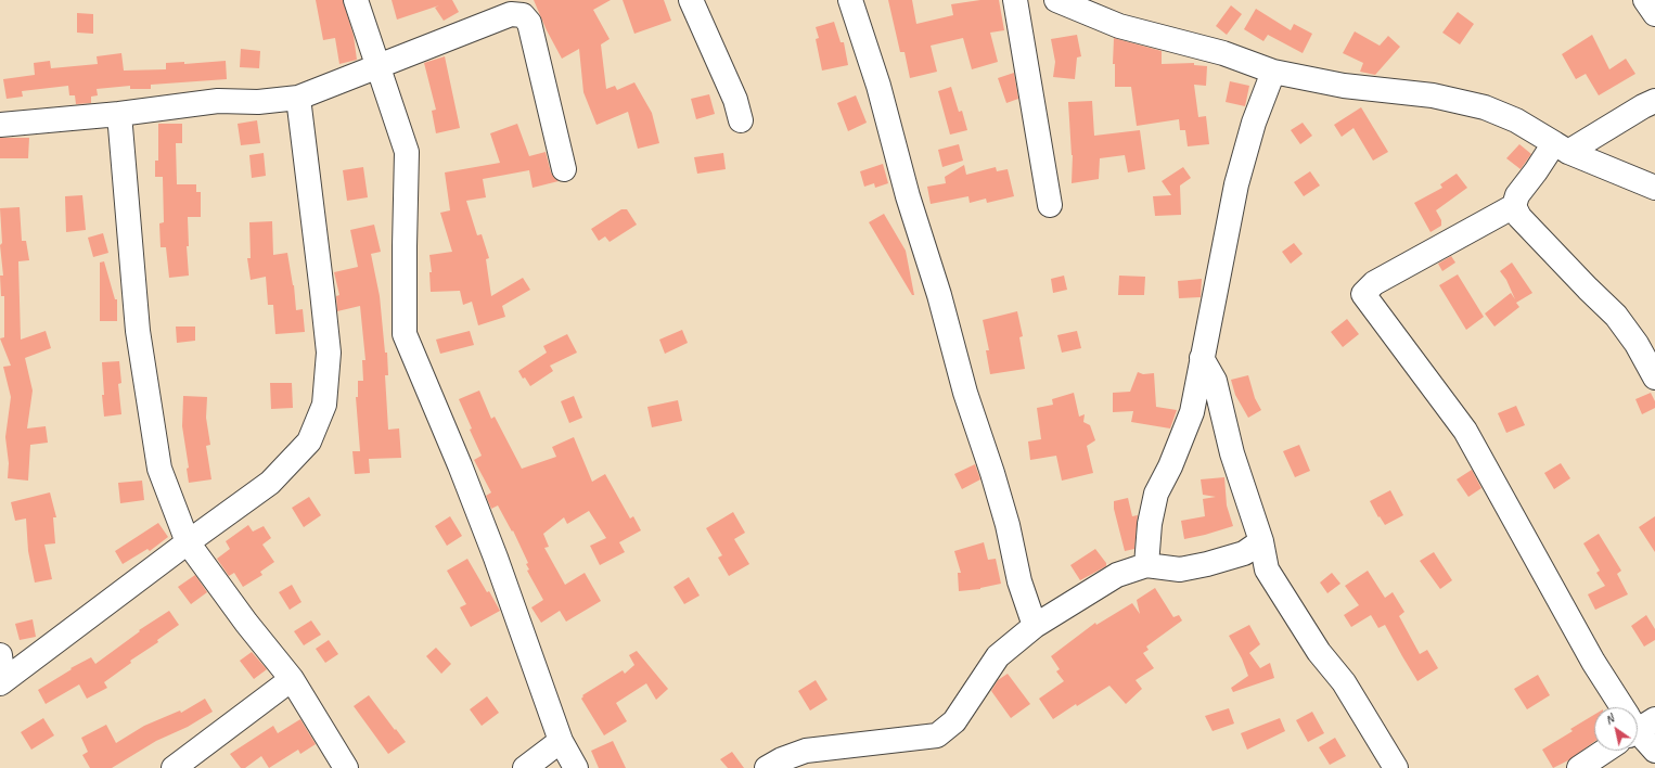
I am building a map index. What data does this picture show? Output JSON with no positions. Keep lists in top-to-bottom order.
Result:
{
  "north": "top left"
}
